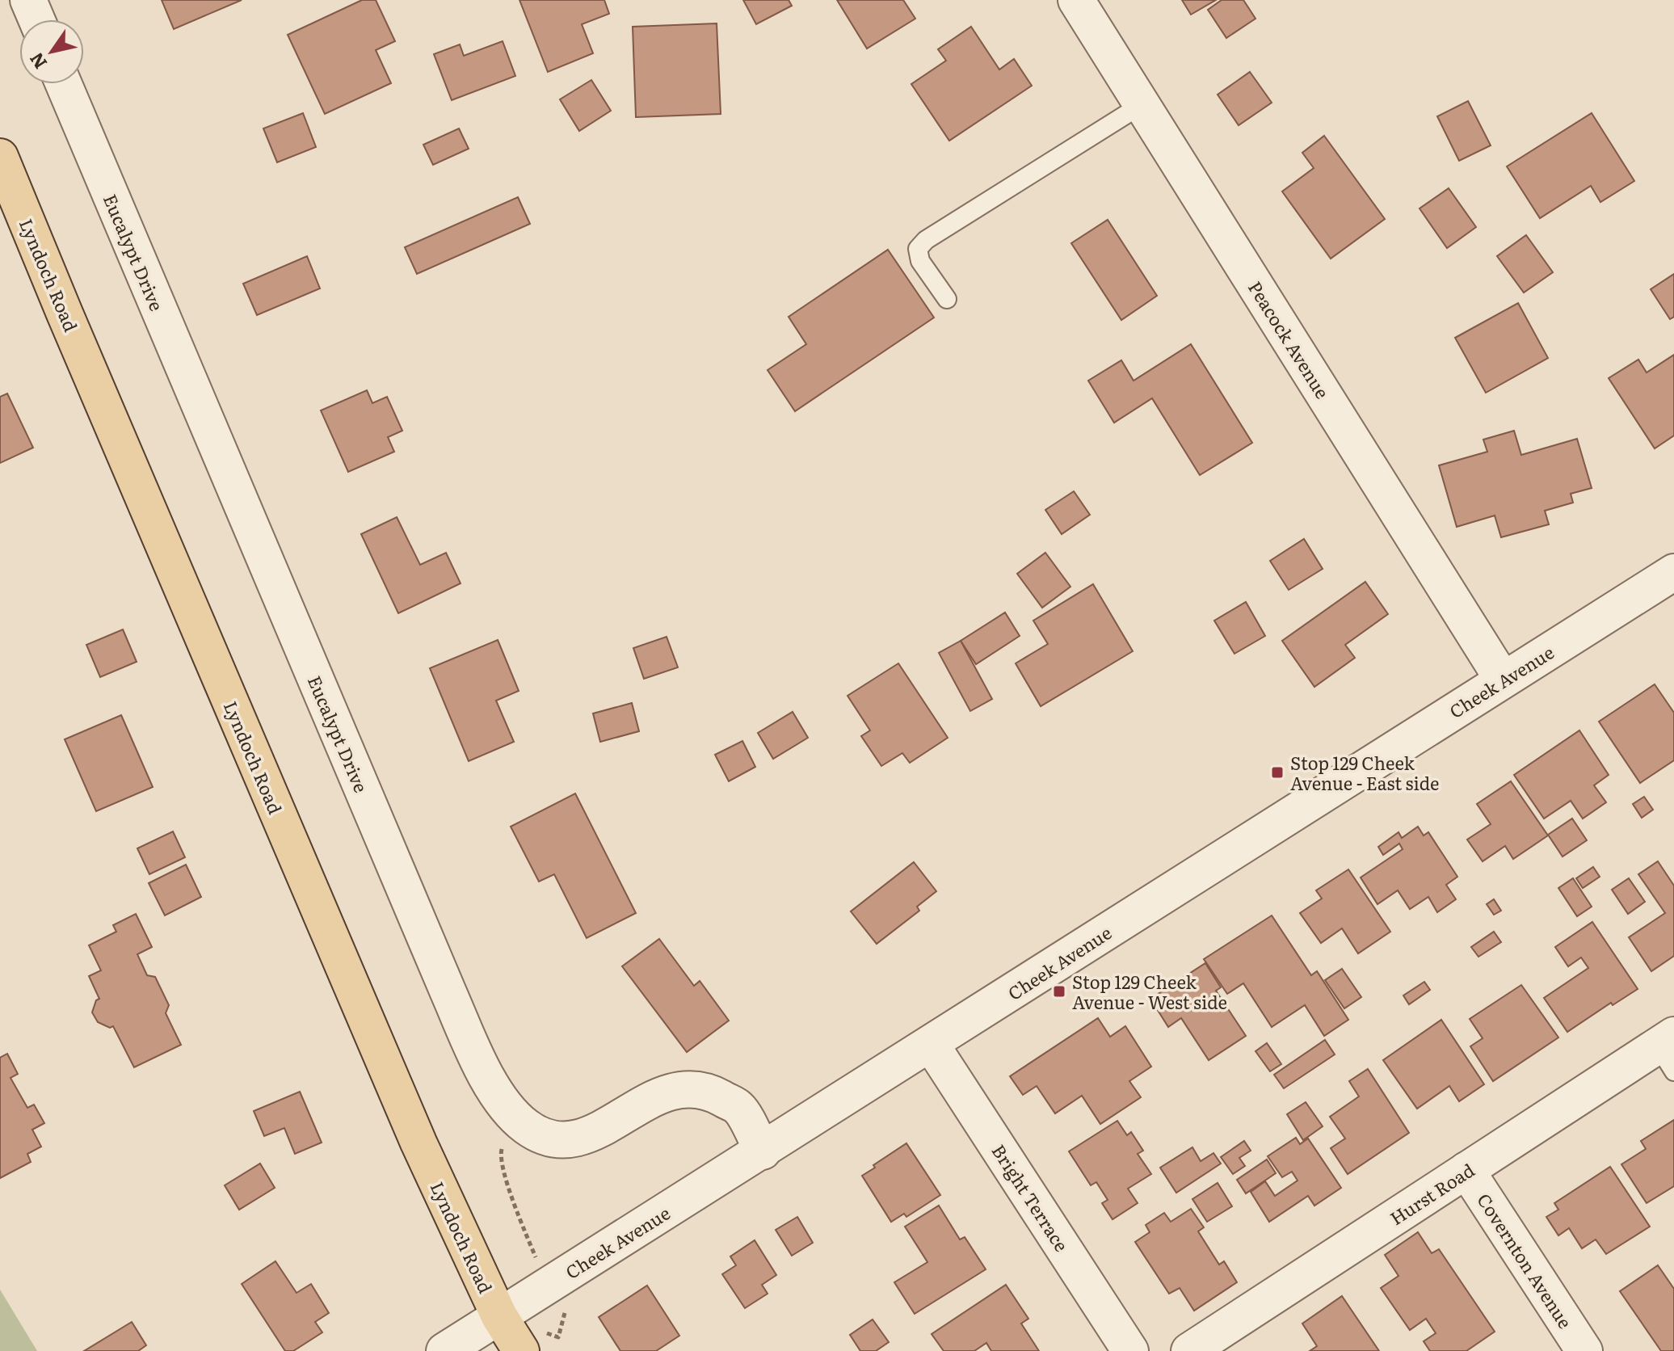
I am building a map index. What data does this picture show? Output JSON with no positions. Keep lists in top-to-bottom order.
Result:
{
  "streets": {
    "main road": ["Lyndoch Road"],
    "street": [
      "Eucalypt Drive",
      "Peacock Avenue",
      "Cheek Avenue",
      "Hurst Road",
      "Bright Terrace",
      "Covernton Avenue"
    ]
  },
  "crossings": [
    ["Eucalypt Drive", "Cheek Avenue"],
    ["Lyndoch Road", "Cheek Avenue"],
    ["Peacock Avenue", "Cheek Avenue"],
    ["Cheek Avenue", "Bright Terrace"],
    ["Hurst Road", "Covernton Avenue"]
  ],
  "places": {
    "transit": ["Stop 129 Cheek Avenue - East side", "Stop 129 Cheek Avenue - West side"]
  },
  "north": "bottom left"
}
